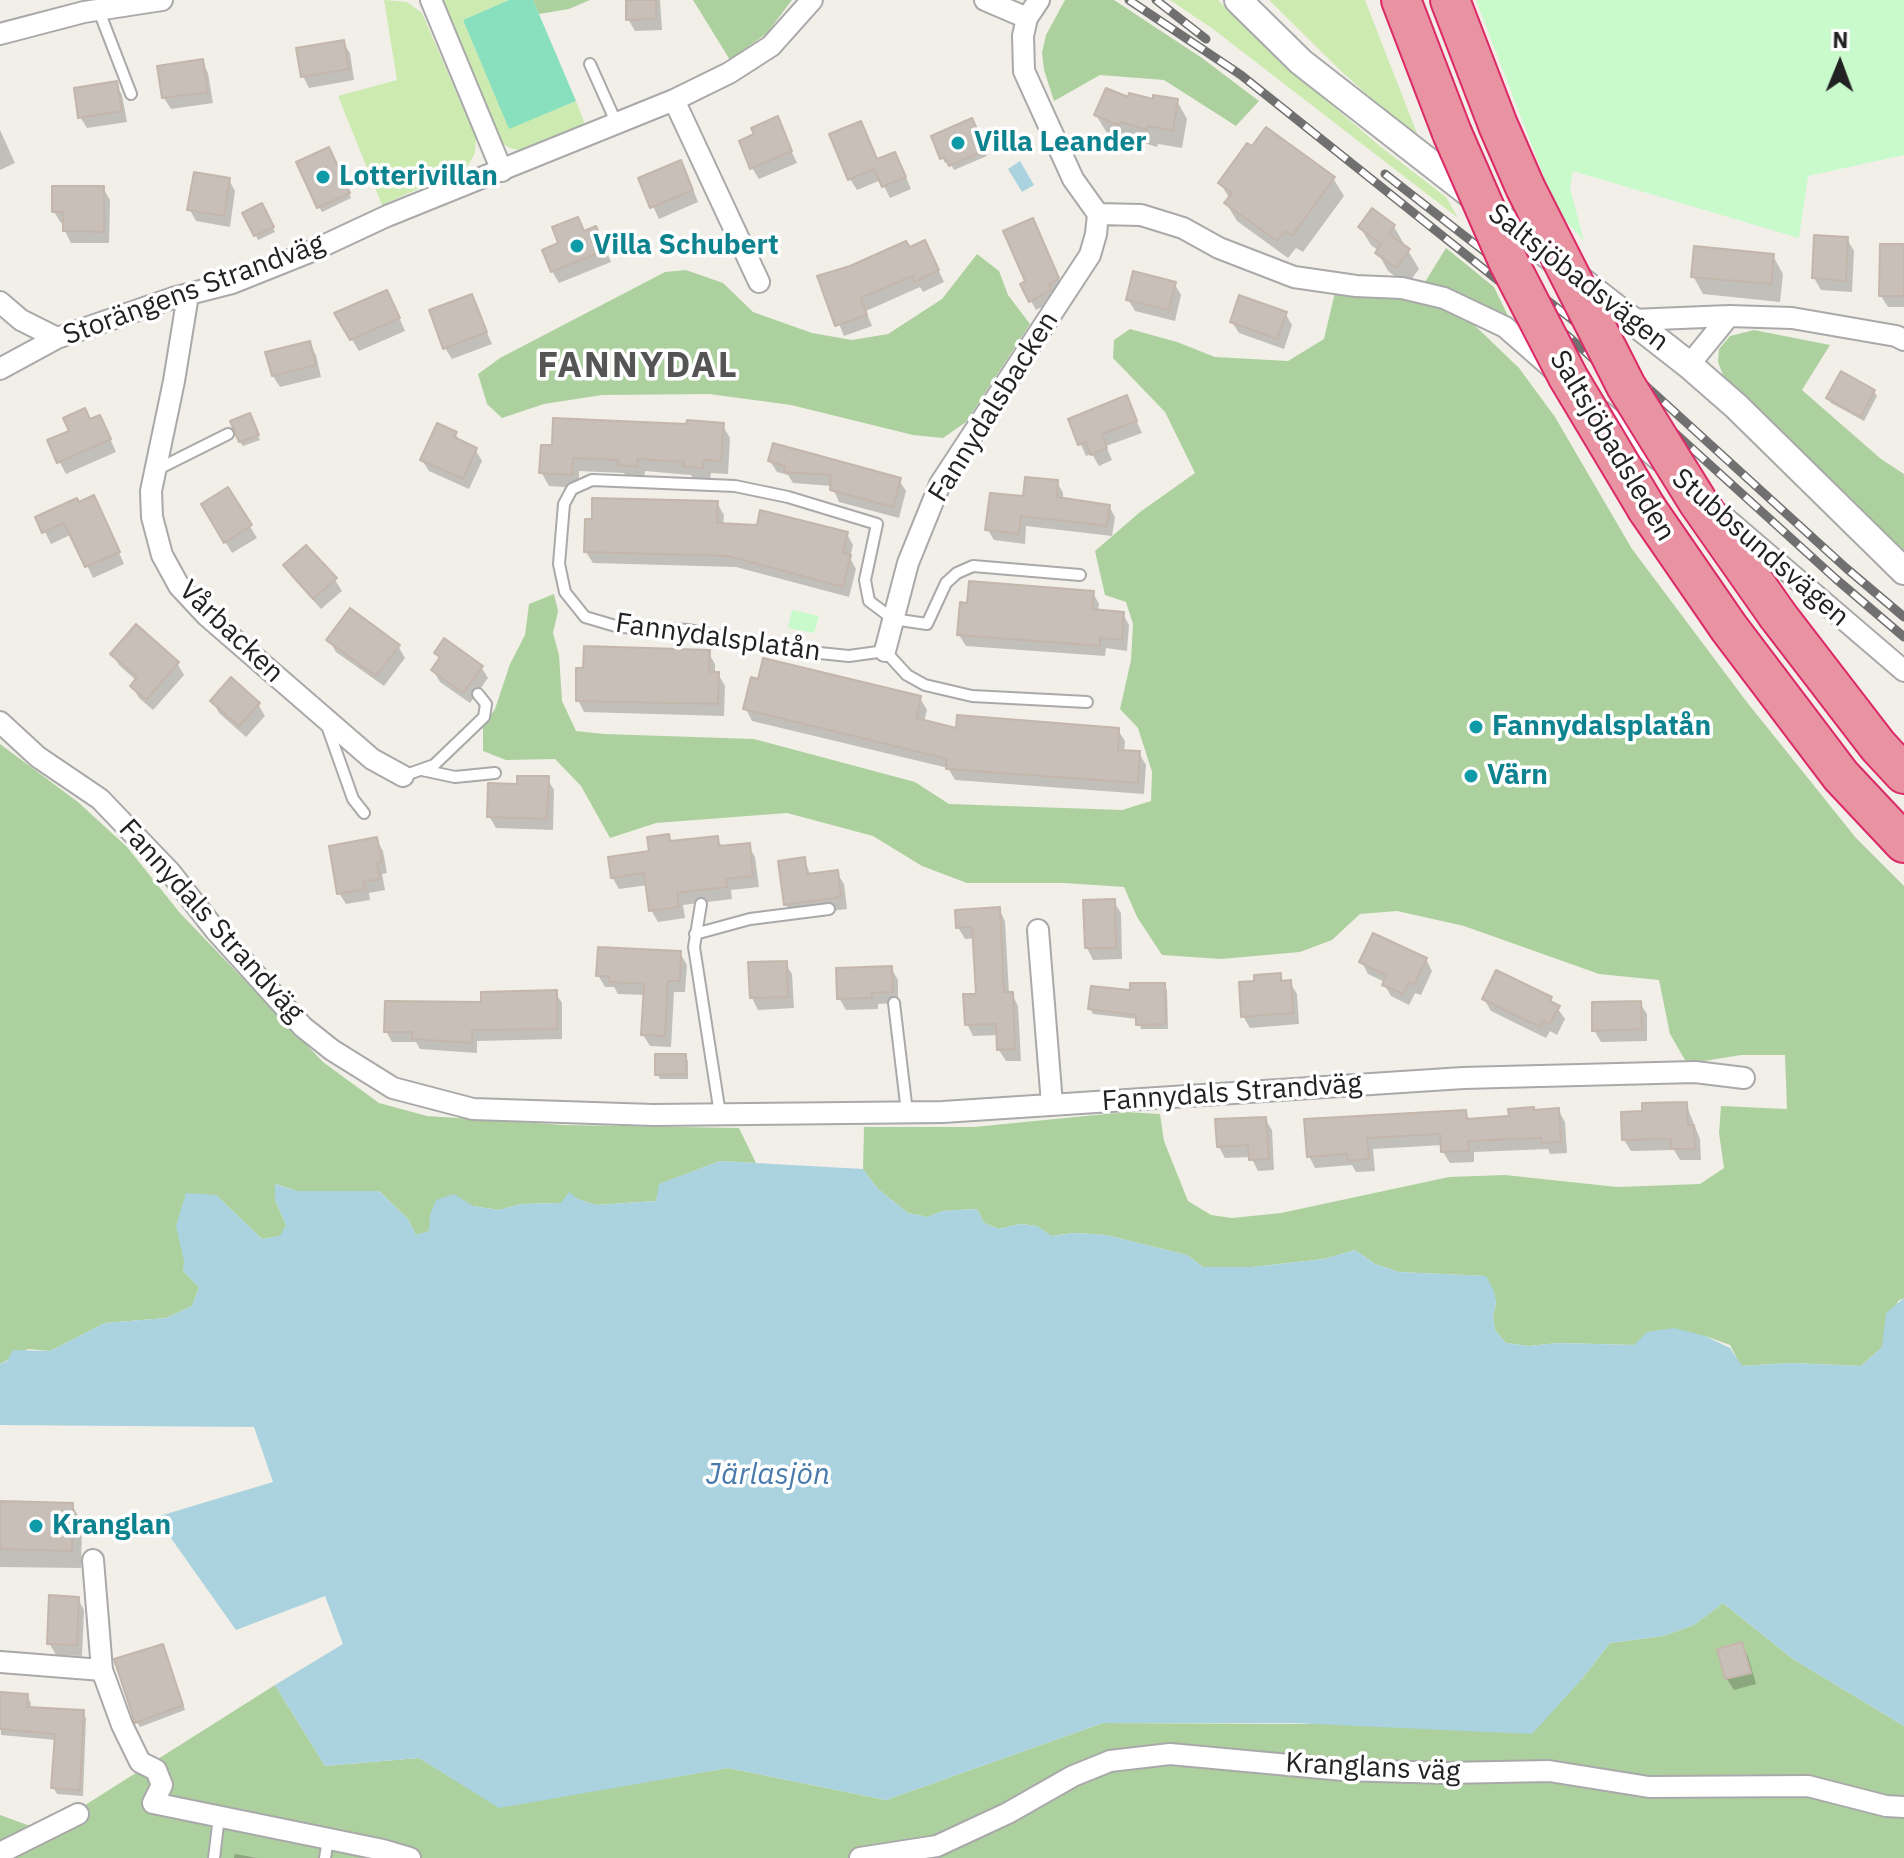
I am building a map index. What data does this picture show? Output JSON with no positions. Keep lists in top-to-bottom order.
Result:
{
  "streets": {
    "highway": ["Saltsjöbadsleden"],
    "street": [
      "Saltsjöbadsvägen",
      "Storängens Strandväg",
      "Fannydalsbacken",
      "Stubbsundsvägen",
      "Vårbacken",
      "Fannydals Strandväg",
      "Kranglans väg"
    ],
    "lane": ["Fannydalsplatån"]
  },
  "crossings": [
    ["Storängens Strandväg", "Vårbacken"],
    ["Fannydalsbacken", "Stubbsundsvägen"],
    ["Fannydalsbacken", "Fannydalsplatån"]
  ],
  "districts": ["FANNYDAL"],
  "water": ["Järlasjön"],
  "places": [
    "Villa Leander",
    "Lotterivillan",
    "Villa Schubert",
    "Fannydalsplatån",
    "Värn",
    "Kranglan"
  ],
  "north": "top"
}
